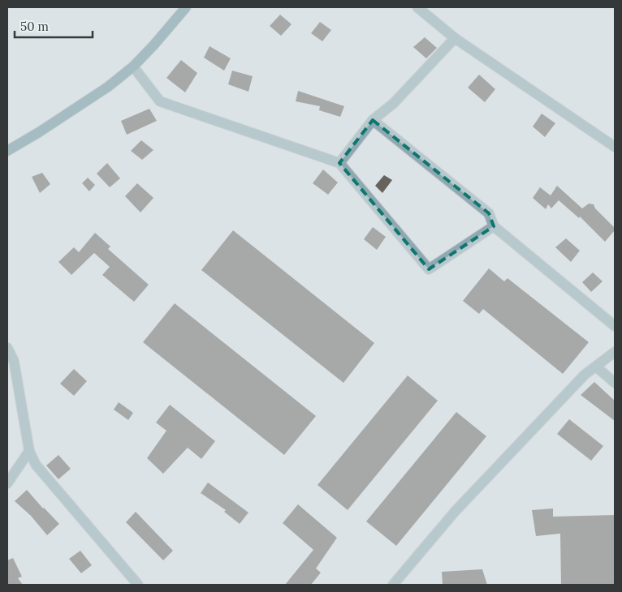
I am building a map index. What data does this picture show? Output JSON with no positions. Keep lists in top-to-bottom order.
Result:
{
  "scale_bar": "50 m"
}
